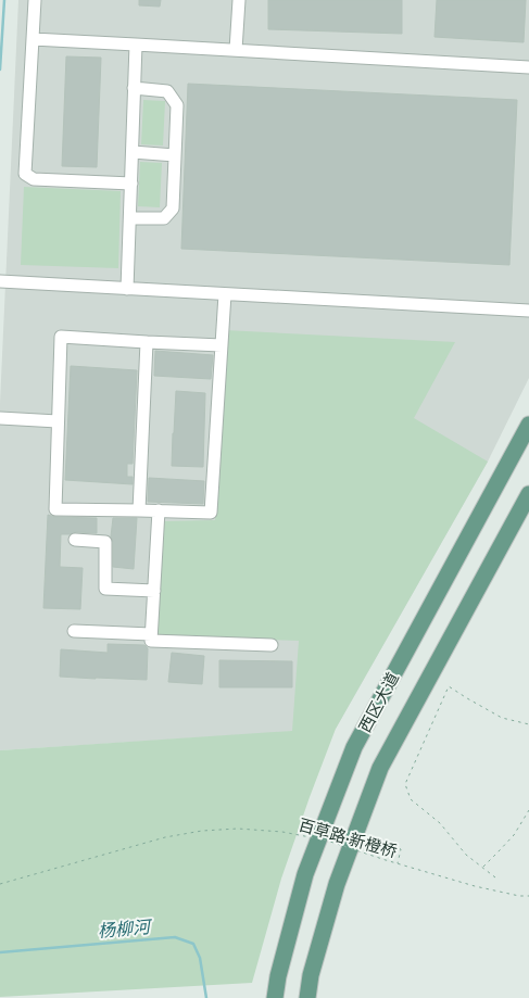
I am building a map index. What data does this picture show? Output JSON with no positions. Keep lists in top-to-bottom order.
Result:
{
  "streets": {
    "main road": ["西区大道"],
    "path": ["百草路·新橙桥"]
  },
  "water": ["杨柳河"]
}
